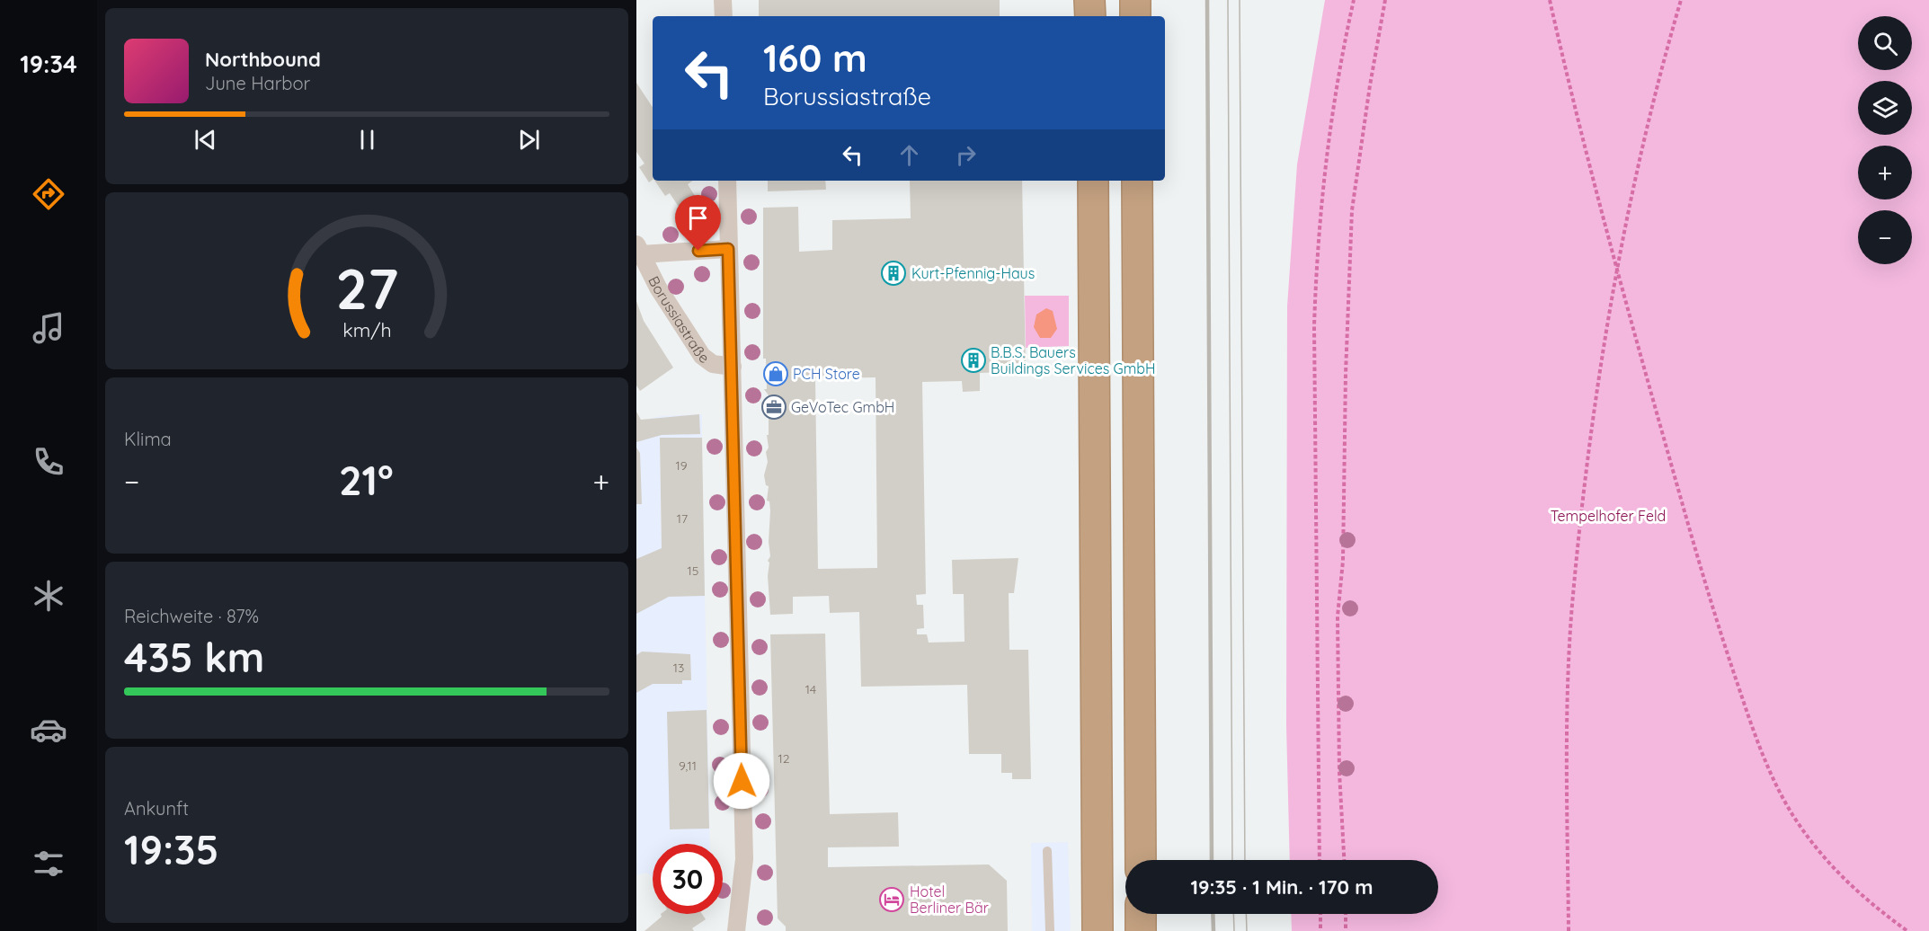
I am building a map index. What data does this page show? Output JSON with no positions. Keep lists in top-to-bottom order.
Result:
{
  "streets": {
    "street": ["Borussiastraße"]
  },
  "parks": ["Tempelhofer Feld"],
  "places": {
    "building": ["Kurt-Pfennig-Haus", "B.B.S. Bauers Buildings Services GmbH"],
    "shop": ["PCH Store"],
    "office": ["GeVoTec GmbH"],
    "hotel": ["Hotel Berliner Bär"]
  },
  "house_numbers": [
    "19",
    "17",
    "15",
    "13",
    "14",
    "12",
    "9,11"
  ],
  "page": {
    "tabs": "19:34",
    "map_buttons": ["+", "−"],
    "turn": ["160 m", "Borussiastraße"],
    "song": ["Northbound", "June Harbor"],
    "tile": [
      "Klima",
      ["Reichweite · 87%", "435 km"],
      ["Ankunft", "19:35"]
    ],
    "heat": ["−", "21°", "+"],
    "limit": "30",
    "trip": "19:35 · 1 Min. · 170 m",
    "gauge": ["27", "km/h"]
  }
}
